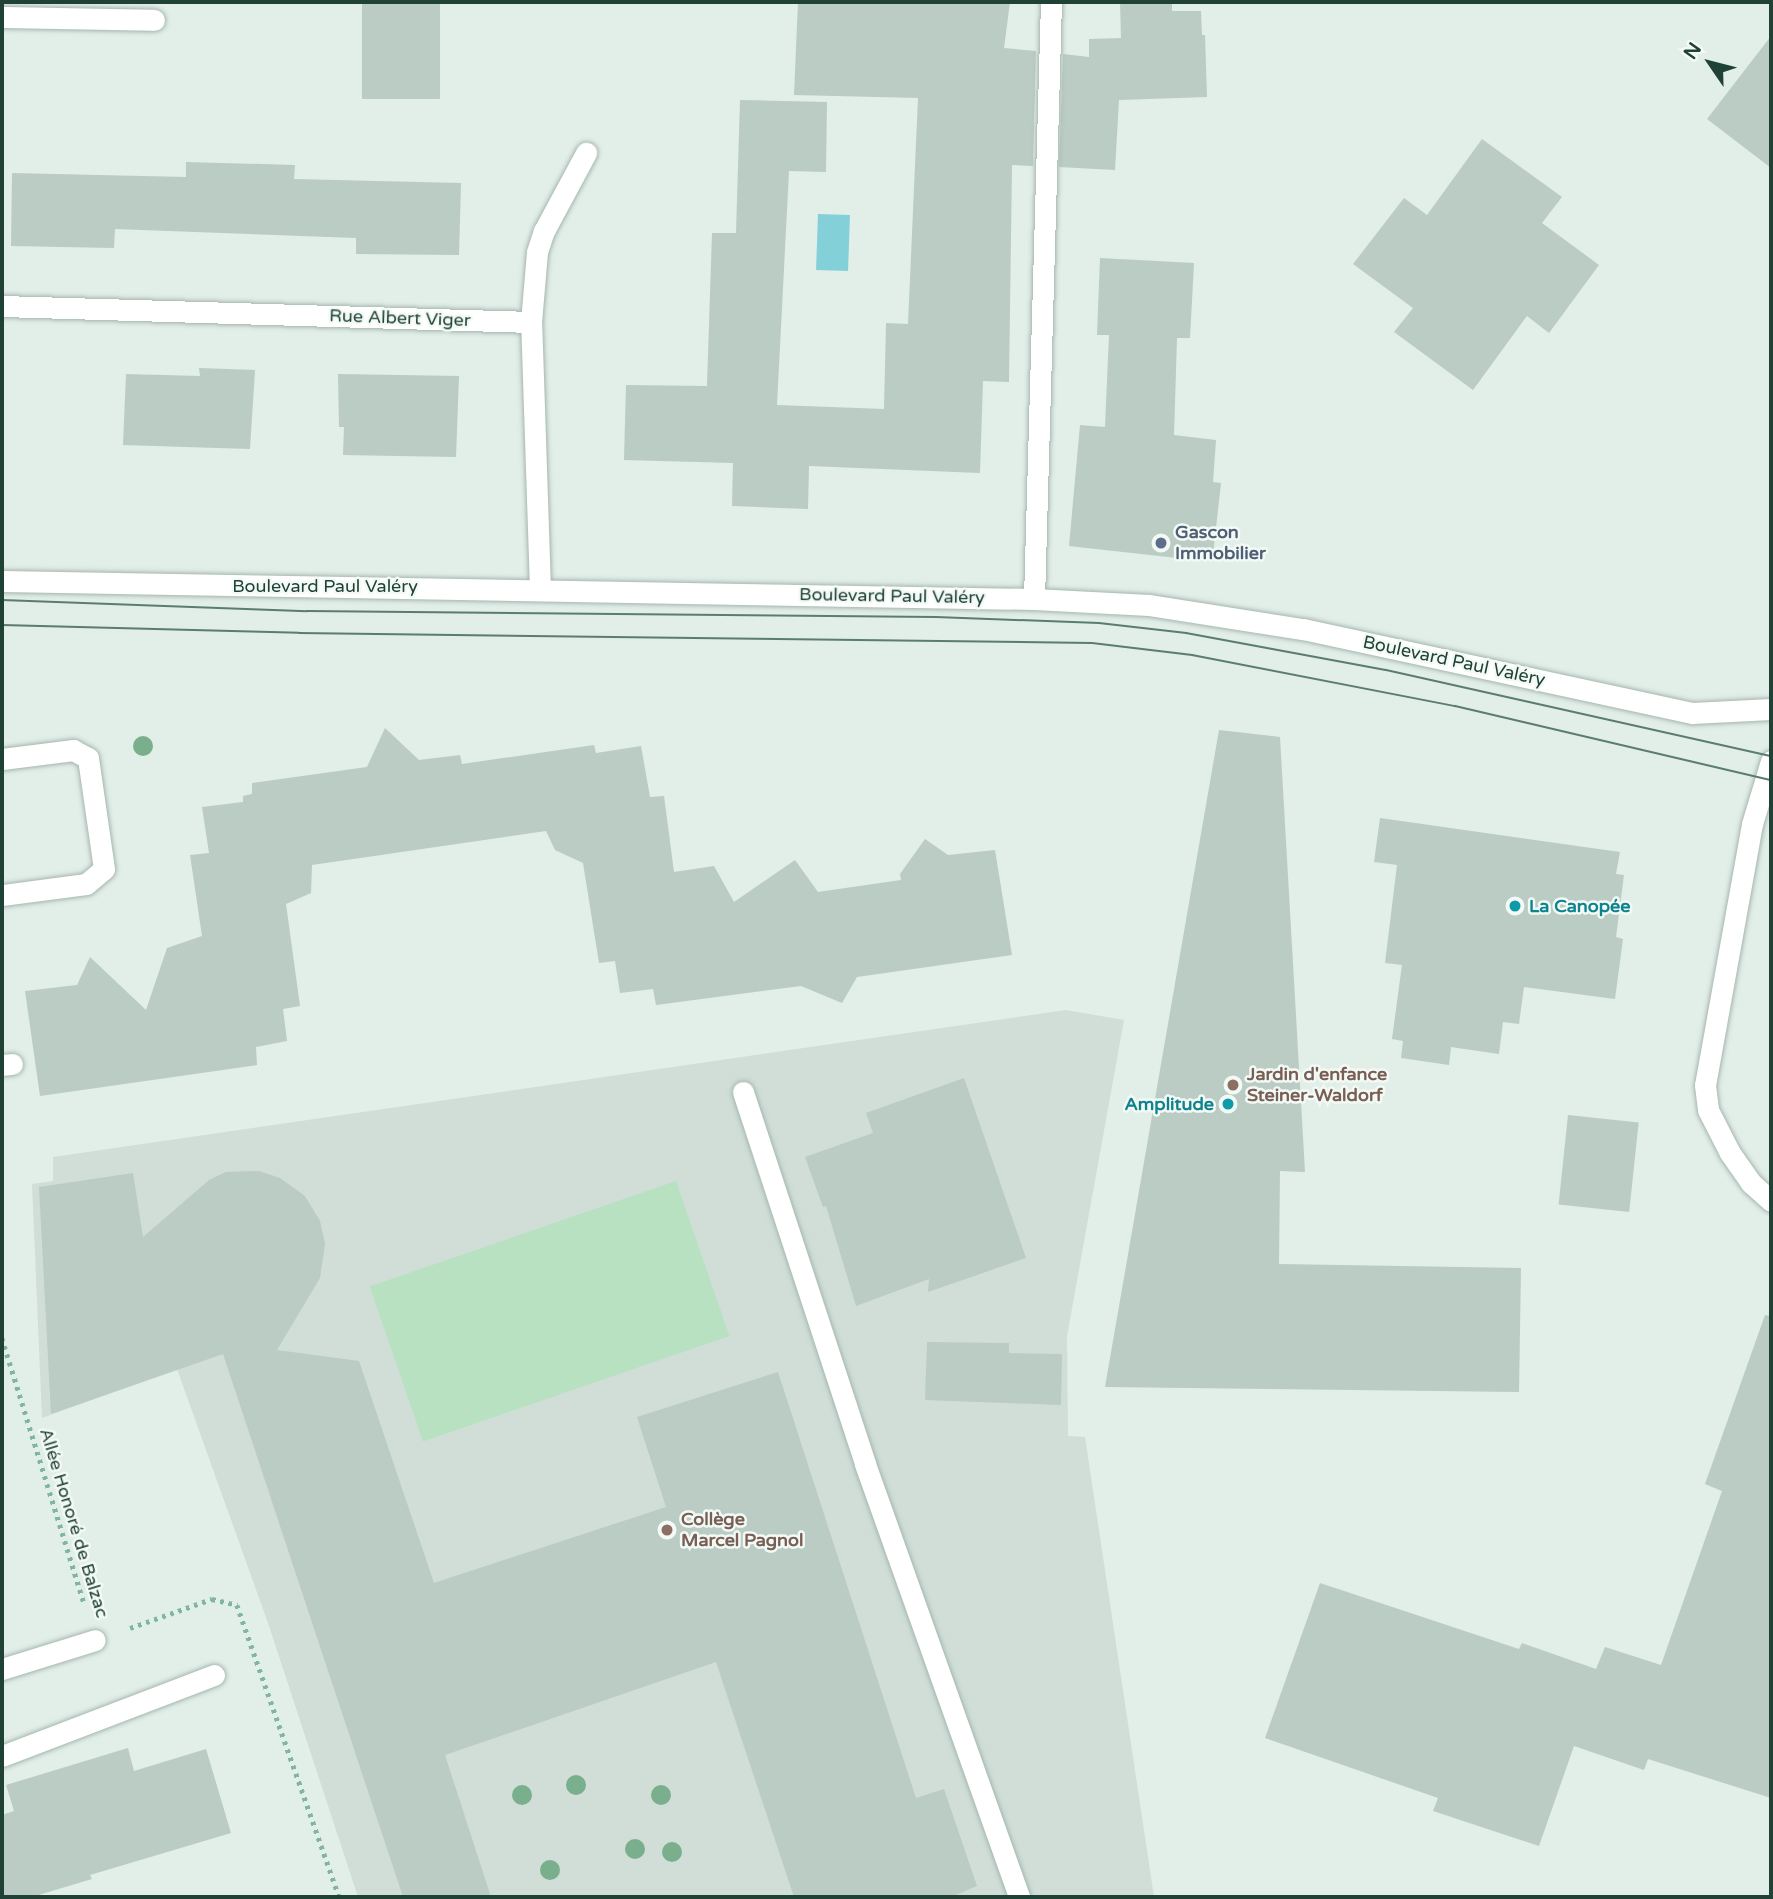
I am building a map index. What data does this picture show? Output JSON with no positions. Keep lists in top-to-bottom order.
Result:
{
  "streets": {
    "street": ["Rue Albert Viger", "Boulevard Paul Valéry"],
    "path": ["Allée Honoré de Balzac"]
  },
  "places": [
    "Gascon Immobilier",
    "La Canopée",
    "Jardin d'enfance Steiner-Waldorf",
    "Amplitude",
    "Collège Marcel Pagnol"
  ],
  "north": "top left"
}
